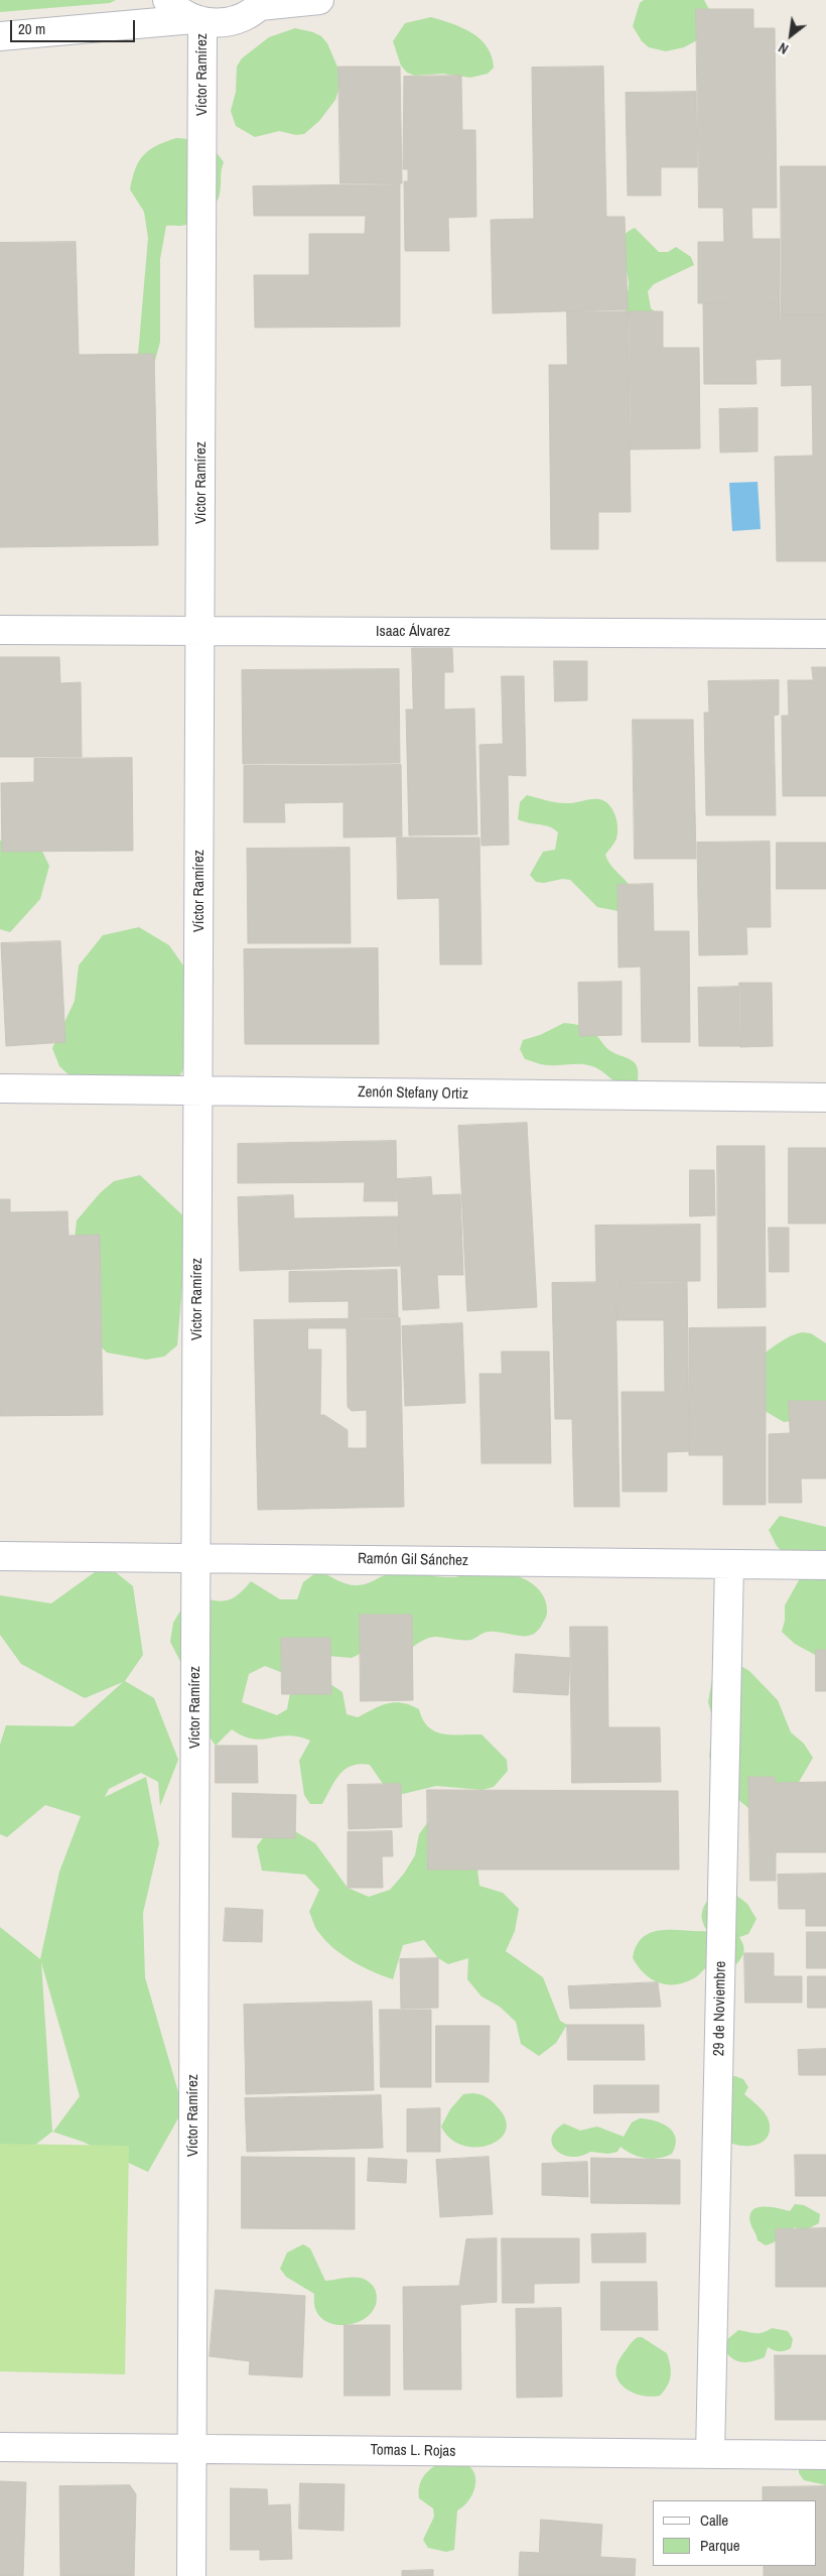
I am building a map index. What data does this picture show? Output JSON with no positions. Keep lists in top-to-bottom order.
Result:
{
  "streets": {
    "street": [
      "Víctor Ramírez",
      "Isaac Álvarez",
      "Zenón Stefany Ortiz",
      "Ramón Gil Sánchez",
      "29 de Noviembre",
      "Tomas L. Rojas"
    ]
  },
  "crossings": [
    ["Víctor Ramírez", "Isaac Álvarez"],
    ["Víctor Ramírez", "Zenón Stefany Ortiz"],
    ["Víctor Ramírez", "Ramón Gil Sánchez"],
    ["Víctor Ramírez", "Tomas L. Rojas"],
    ["Ramón Gil Sánchez", "29 de Noviembre"],
    ["29 de Noviembre", "Tomas L. Rojas"]
  ],
  "legend": ["Calle", "Parque"],
  "scale_bar": "20 m",
  "north": "bottom left"
}
